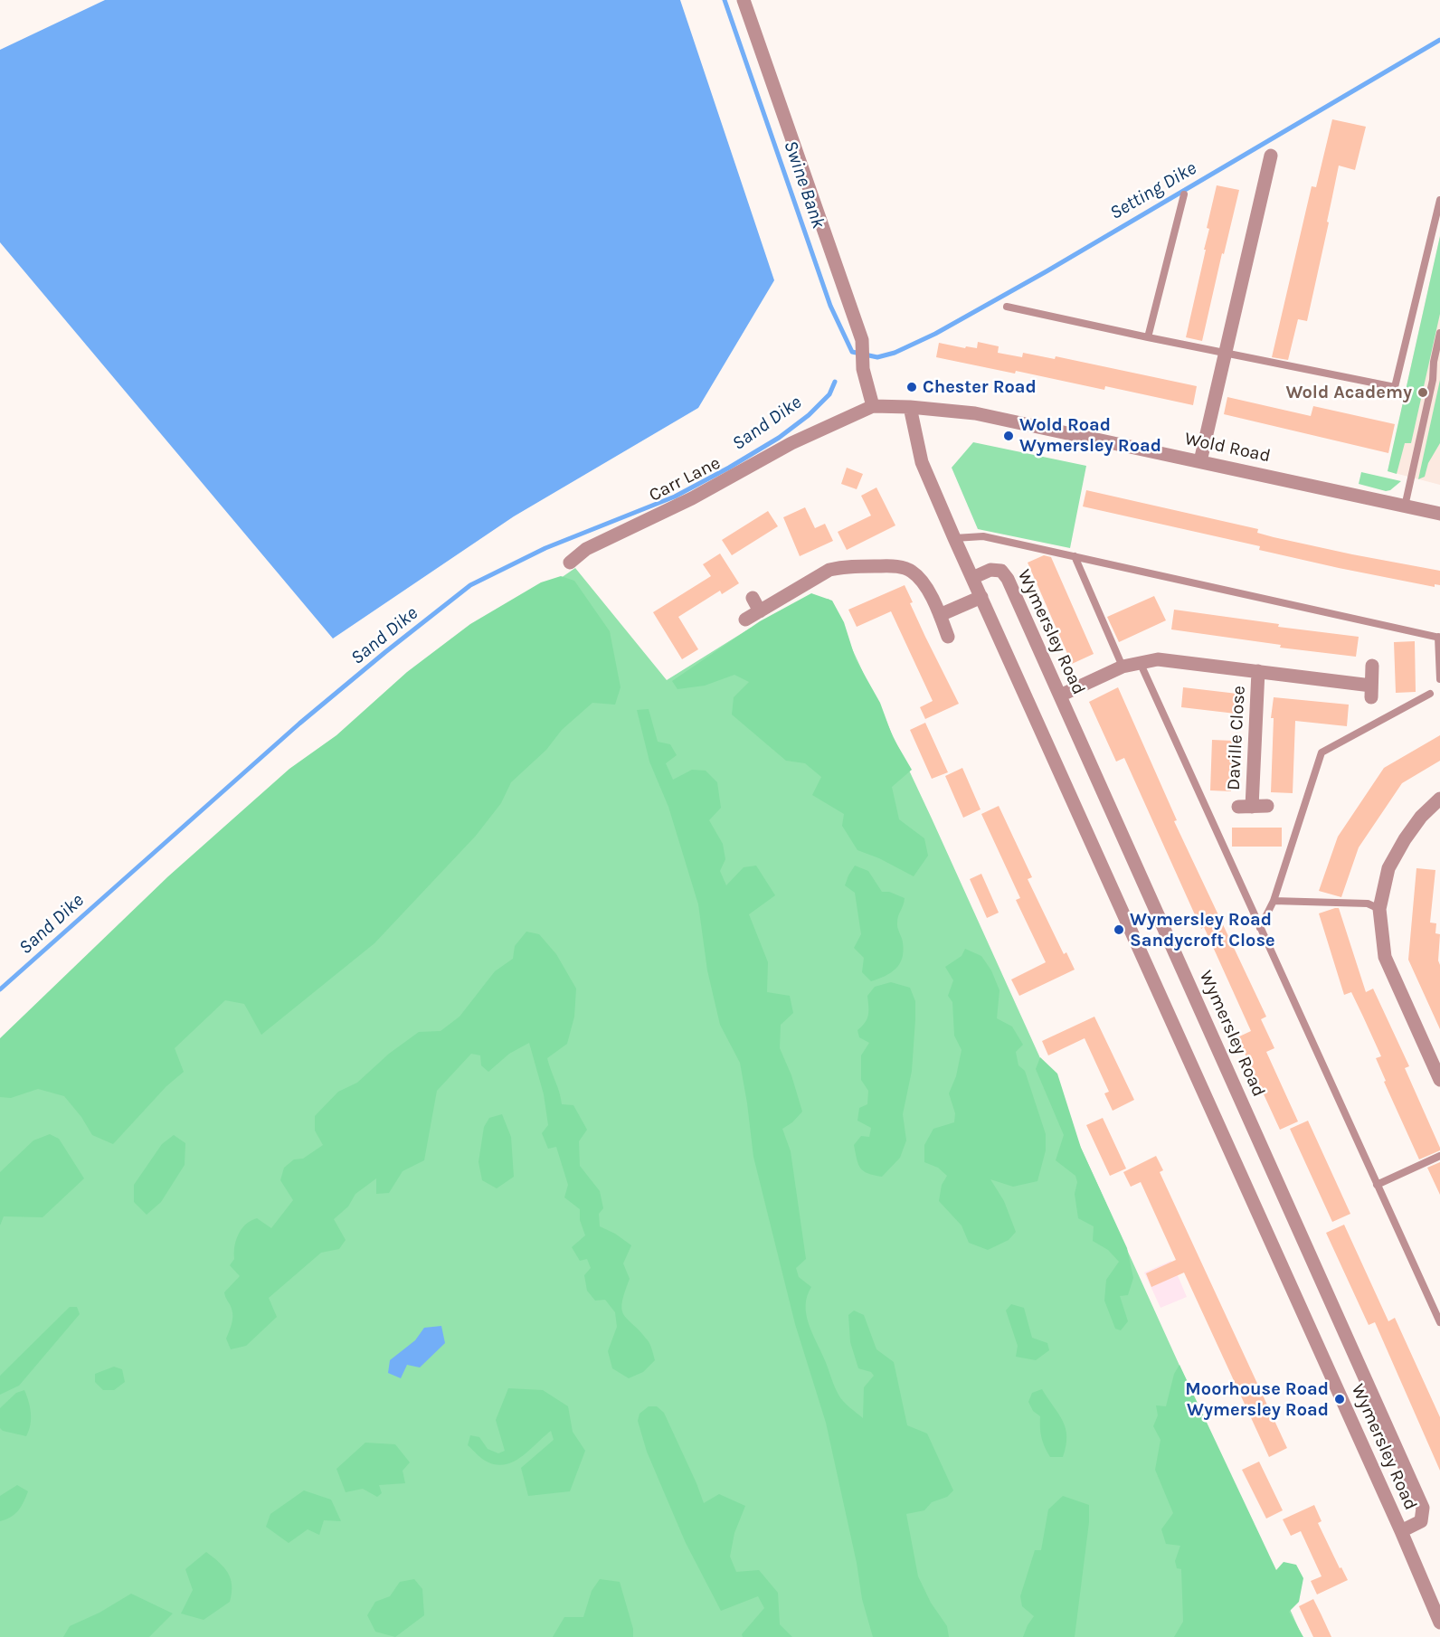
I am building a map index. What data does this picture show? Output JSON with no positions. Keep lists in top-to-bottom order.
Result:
{
  "streets": {
    "street": [
      "Wold Road",
      "Carr Lane",
      "Wymersley Road",
      "Daville Close"
    ]
  },
  "crossings": [
    ["Wold Road", "Carr Lane"],
    ["Wold Road", "Wymersley Road"],
    ["Carr Lane", "Wymersley Road"],
    ["Wymersley Road", "Daville Close"]
  ],
  "water": ["Swine Bank", "Setting Dike", "Sand Dike"],
  "places": [
    "Chester Road",
    "Wold Academy",
    "Wold Road Wymersley Road",
    "Wymersley Road Sandycroft Close",
    "Moorhouse Road Wymersley Road"
  ]
}
